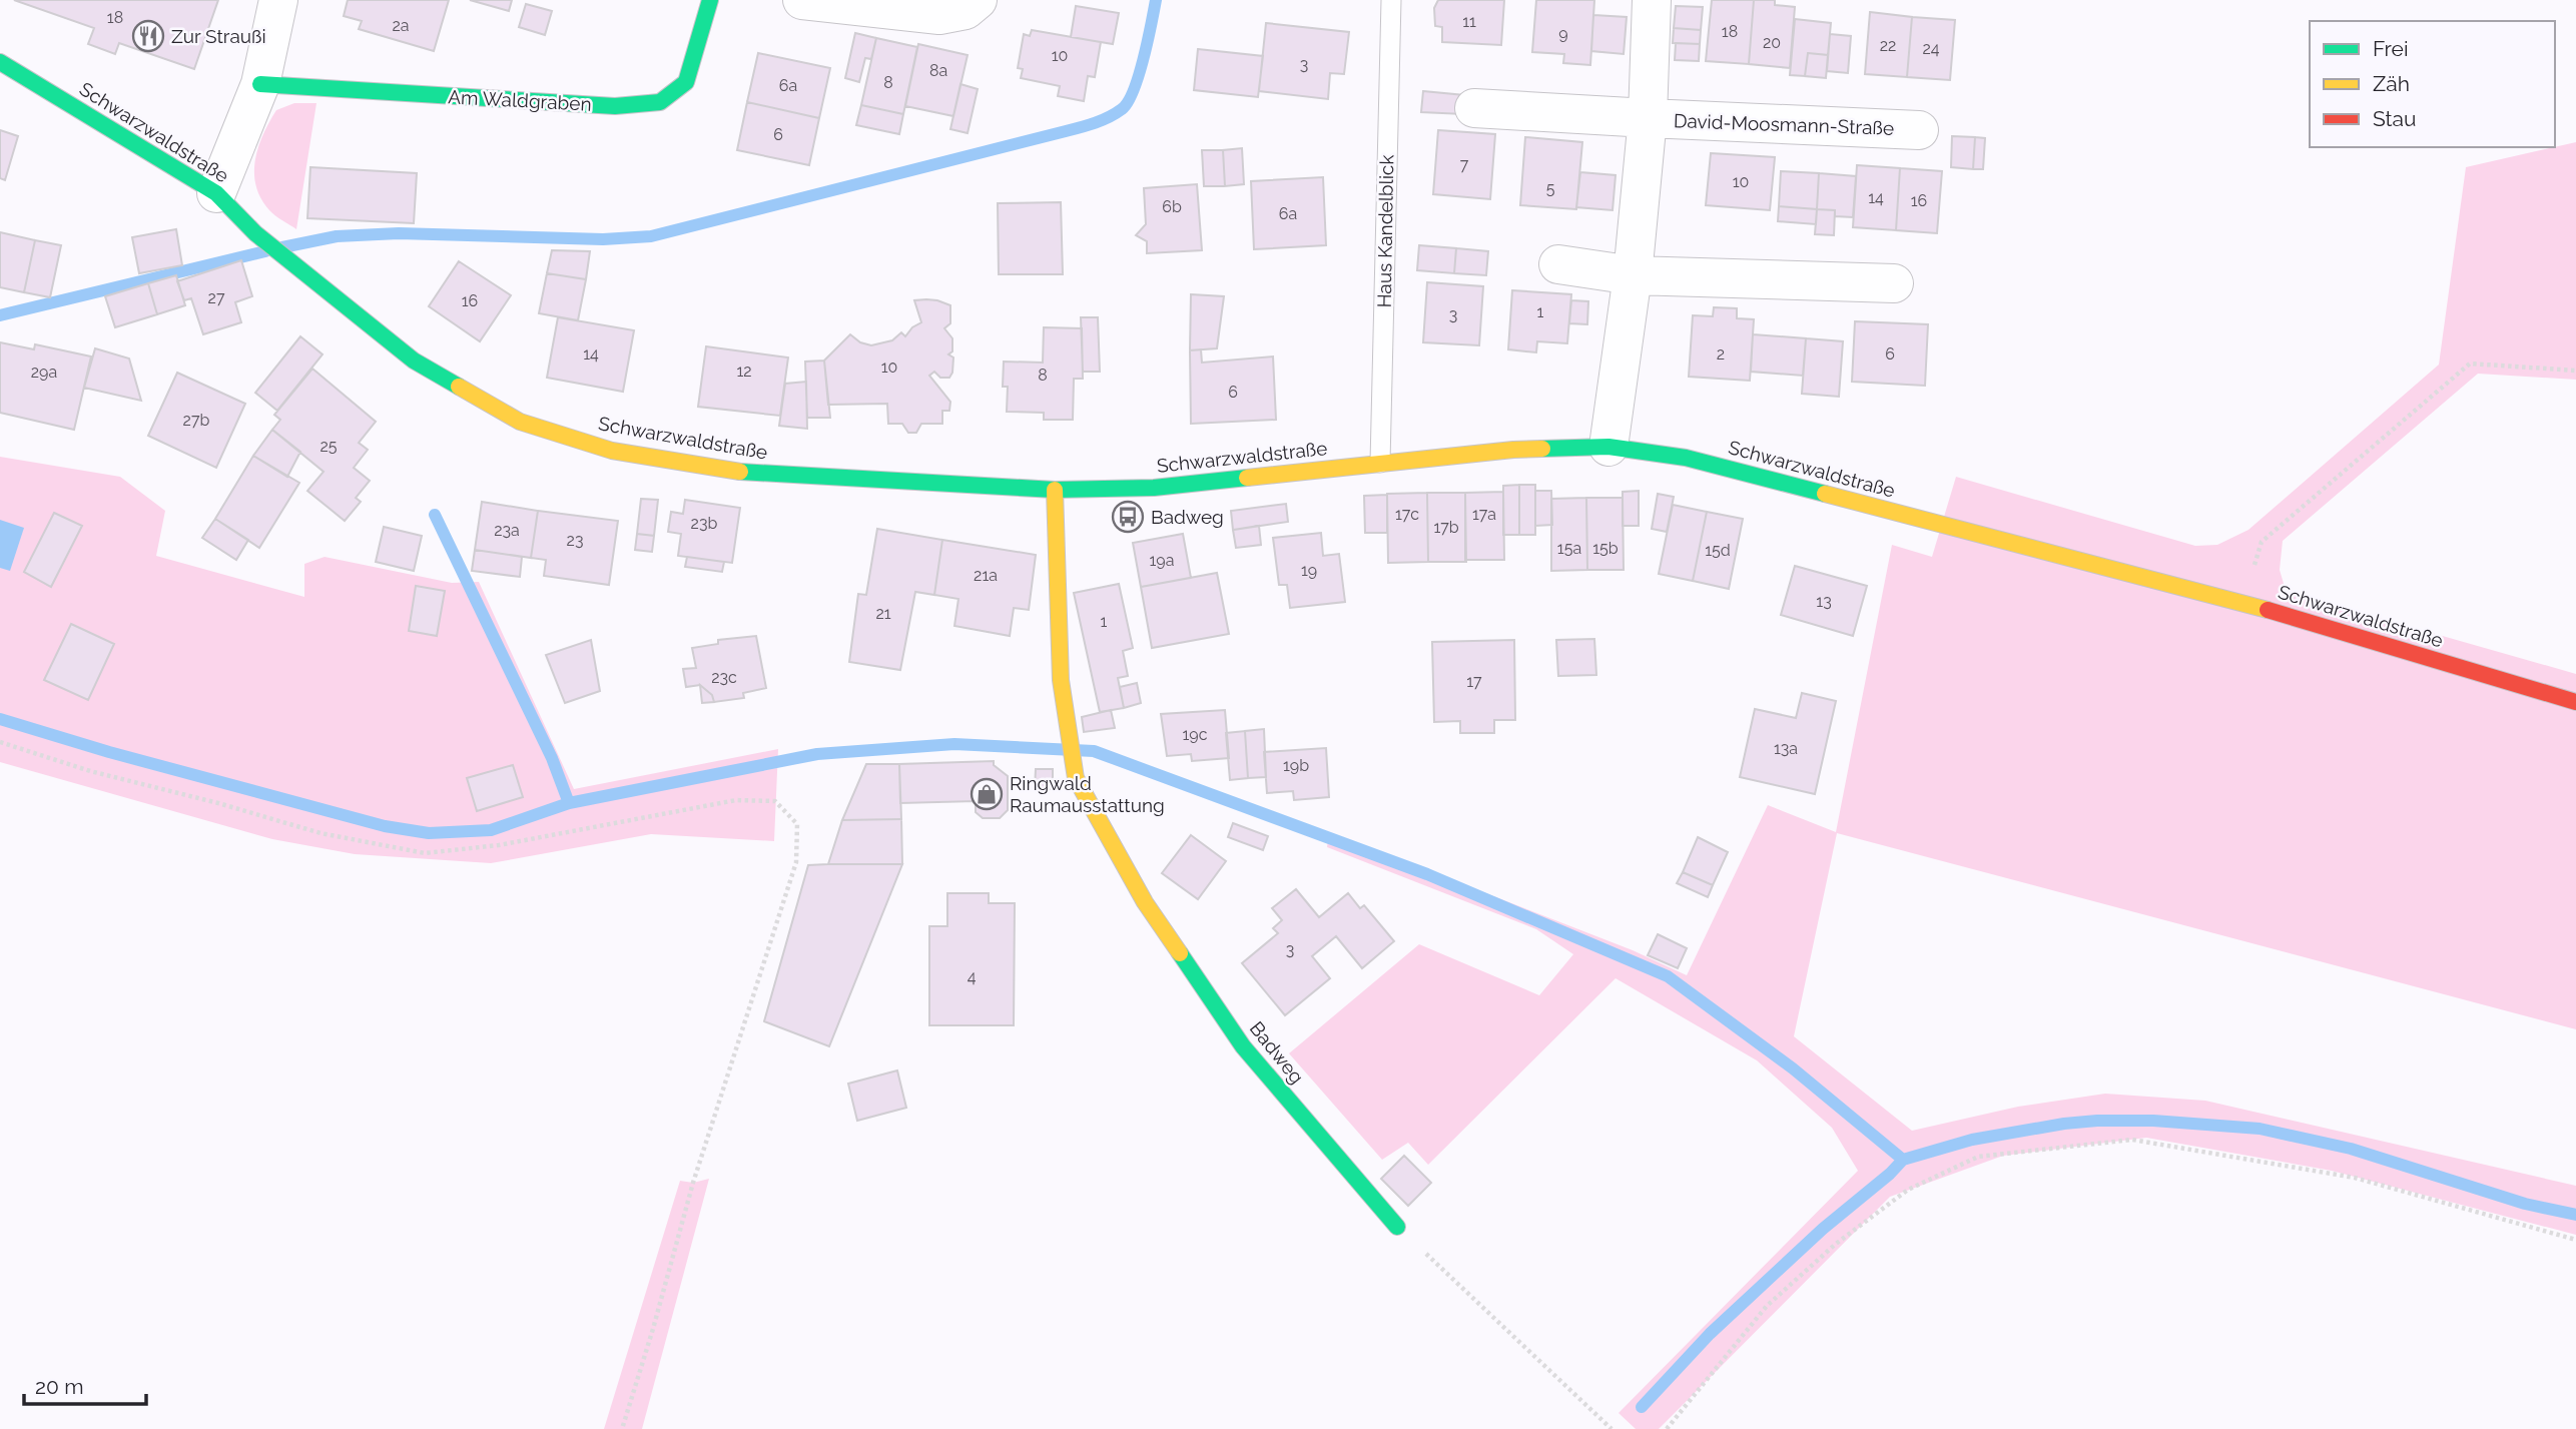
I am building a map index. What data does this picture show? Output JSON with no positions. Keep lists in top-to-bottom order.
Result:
{
  "streets": {
    "street": [
      "Am Waldgraben",
      "David-Moosmann-Straße",
      "Schwarzwaldstraße",
      "Badweg"
    ],
    "lane": ["Haus Kandelblick"]
  },
  "crossings": [
    ["David-Moosmann-Straße", "Schwarzwaldstraße"],
    ["Schwarzwaldstraße", "Haus Kandelblick"],
    ["Schwarzwaldstraße", "Badweg"]
  ],
  "places": {
    "restaurant": ["Zur Straußi"],
    "bus stop": ["Badweg"],
    "shop": ["Ringwald Raumausstattung"]
  },
  "house_numbers": [
    "18",
    "11",
    "2a",
    "18",
    "9",
    "20",
    "22",
    "24",
    "10",
    "3",
    "8a",
    "8",
    "6a",
    "6",
    "7",
    "10",
    "5",
    "14",
    "16",
    "6b",
    "6a",
    "27",
    "16",
    "1",
    "3",
    "14",
    "2",
    "6",
    "10",
    "12",
    "29a",
    "8",
    "6",
    "27b",
    "25",
    "17c",
    "17a",
    "23b",
    "17b",
    "23a",
    "23",
    "15a",
    "15b",
    "15d",
    "19a",
    "19",
    "21a",
    "13",
    "21",
    "1",
    "23c",
    "17",
    "19c",
    "13a",
    "19b",
    "3",
    "4"
  ],
  "legend": ["Frei", "Zäh", "Stau"],
  "scale_bar": "20 m"
}
